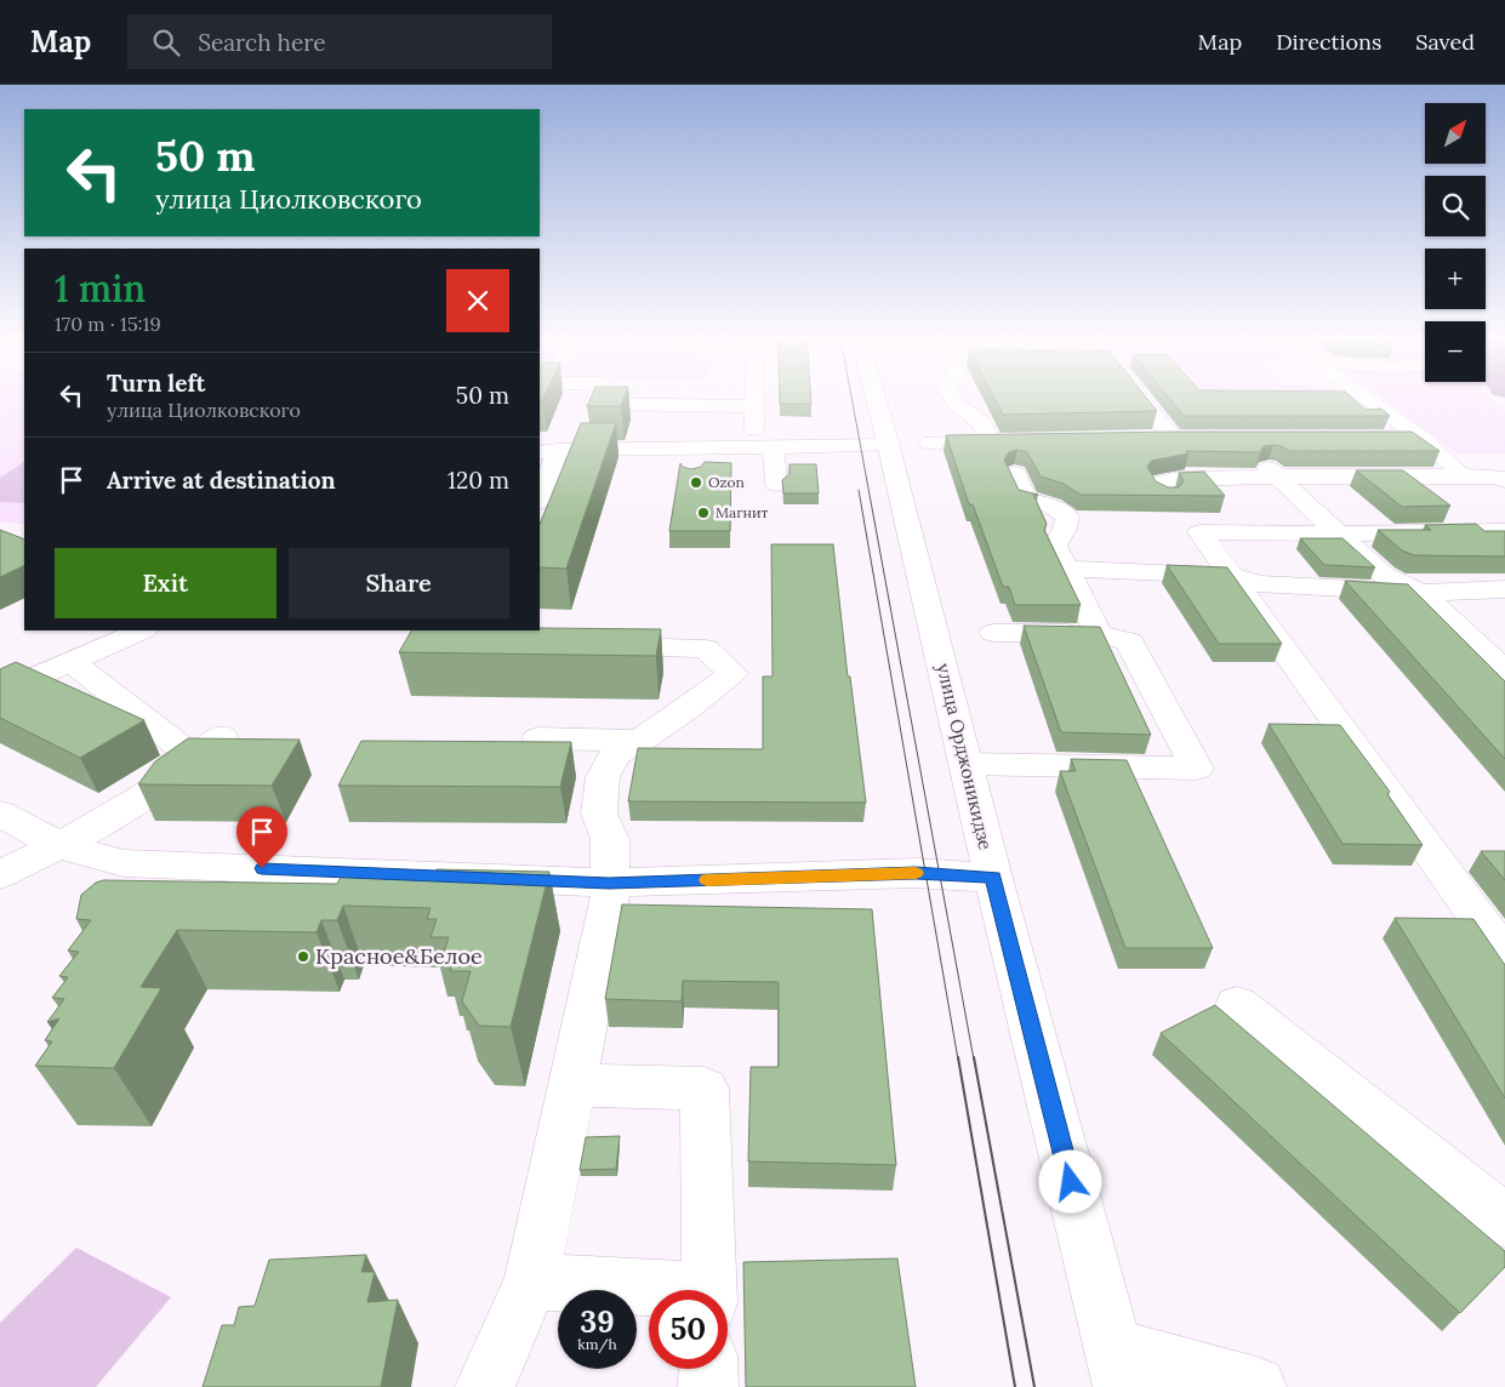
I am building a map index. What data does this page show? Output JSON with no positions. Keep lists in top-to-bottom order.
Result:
{
  "streets": {
    "main road": ["улица Орджоникидзе"]
  },
  "places": ["Ozon", "Магнит", "Красное&Белое"],
  "north": "top right",
  "page": {
    "header": "Map",
    "search": "Search here",
    "nav": ["Map", "Directions", "Saved"],
    "map_buttons": ["+", "−"],
    "turn": ["50 m", "улица Циолковского"],
    "heading": ["1 min", "170 m · 15:19"],
    "list": [
      {
        "name": "Turn left",
        "note": "улица Циолковского",
        "value": "50 m"
      },
      {
        "name": "Arrive at destination",
        "value": "120 m"
      }
    ],
    "buttons": ["Exit", "Share"],
    "speed": "39 km/h",
    "limit": "50"
  }
}
